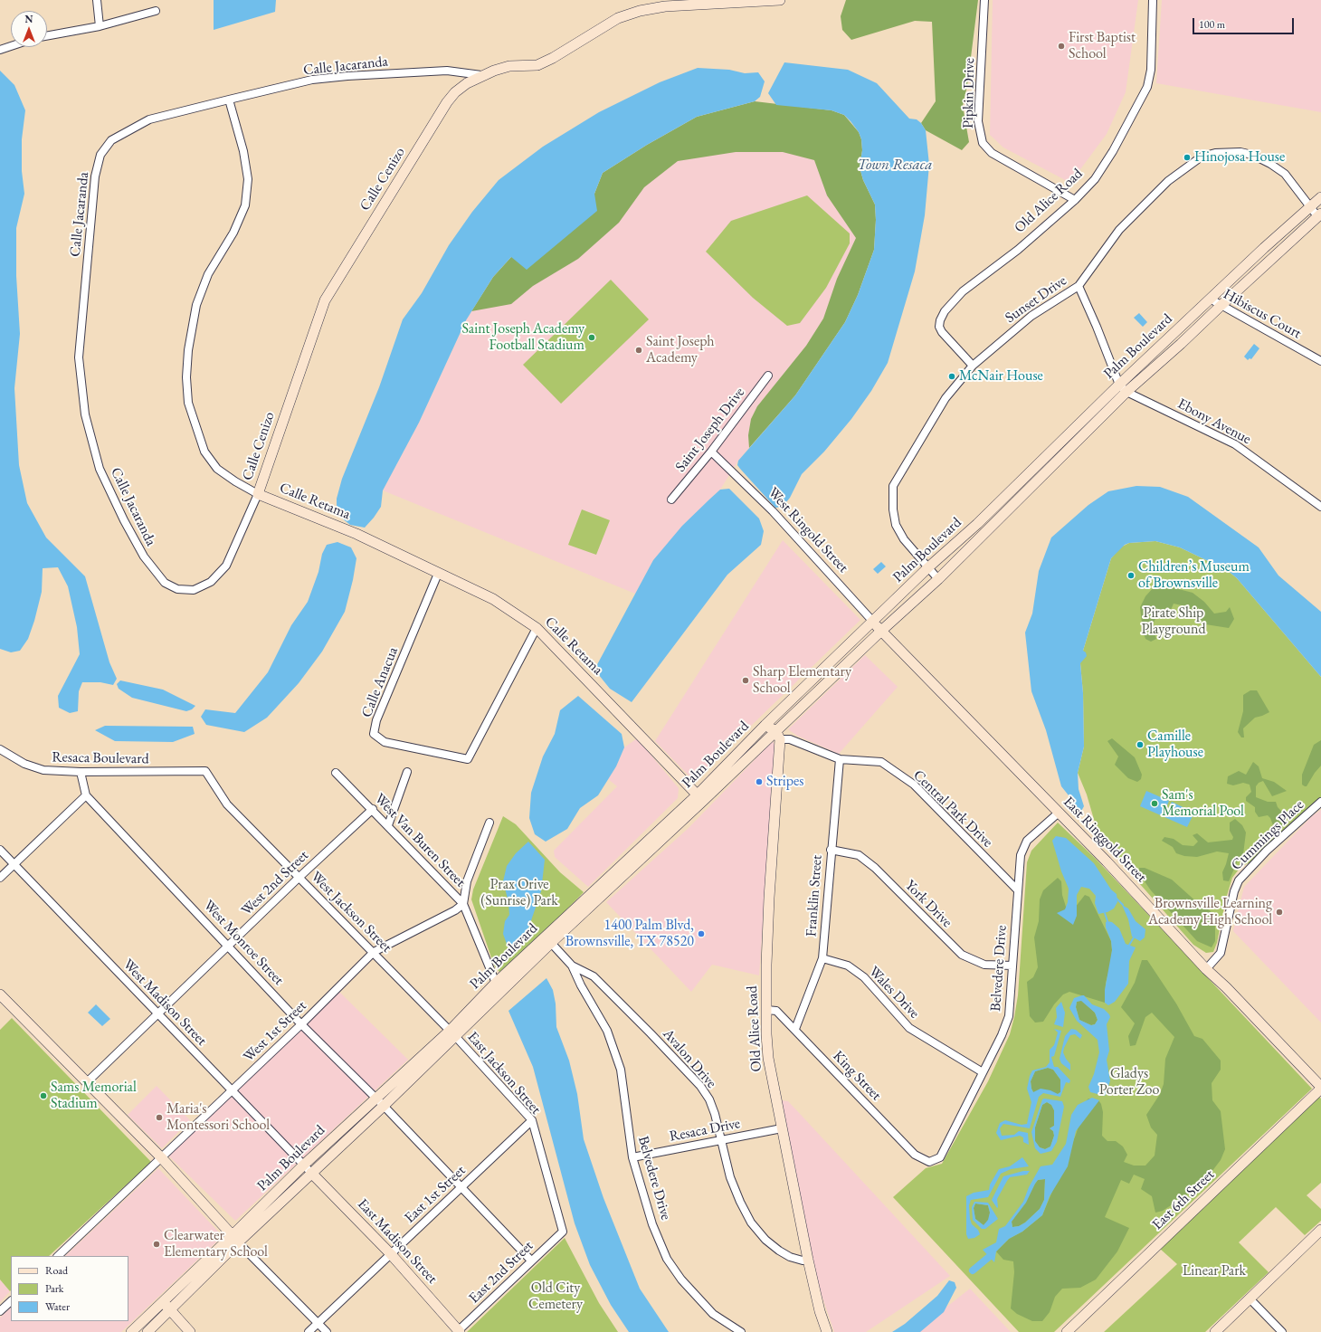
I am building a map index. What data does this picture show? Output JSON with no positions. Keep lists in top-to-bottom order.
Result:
{
  "streets": {
    "main road": [
      "Calle Cenizo",
      "Old Alice Road",
      "Palm Boulevard",
      "Calle Retama",
      "West Ringold Street",
      "East Ringgold Street",
      "East 6th Street",
      "East Madison Street"
    ],
    "street": [
      "Calle Jacaranda",
      "Pipkin Drive",
      "Sunset Drive",
      "Hibiscus Court",
      "Ebony Avenue",
      "Saint Joseph Drive",
      "Calle Anacua",
      "Resaca Boulevard",
      "Central Park Drive",
      "Cummings Place",
      "West Van Buren Street",
      "West 2nd Street",
      "Franklin Street",
      "York Drive",
      "West Jackson Street",
      "West Monroe Street",
      "Belvedere Drive",
      "Wales Drive",
      "West Madison Street",
      "West 1st Street",
      "Avalon Drive",
      "East Jackson Street",
      "King Street",
      "Resaca Drive",
      "East 1st Street",
      "East 2nd Street"
    ]
  },
  "crossings": [
    ["Calle Jacaranda", "Calle Cenizo"],
    ["Calle Jacaranda", "Calle Retama"],
    ["Pipkin Drive", "Old Alice Road"],
    ["Calle Cenizo", "Calle Retama"],
    ["Old Alice Road", "Sunset Drive"],
    ["Old Alice Road", "Palm Boulevard"],
    ["Old Alice Road", "Central Park Drive"],
    ["Old Alice Road", "Avalon Drive"],
    ["Old Alice Road", "King Street"],
    ["Old Alice Road", "Resaca Drive"],
    ["Sunset Drive", "Palm Boulevard"],
    ["Hibiscus Court", "Palm Boulevard"],
    ["Palm Boulevard", "Ebony Avenue"],
    ["Palm Boulevard", "Calle Retama"],
    ["Palm Boulevard", "West Ringold Street"],
    ["Palm Boulevard", "Central Park Drive"],
    ["Palm Boulevard", "East Ringgold Street"],
    ["Palm Boulevard", "West Van Buren Street"],
    ["Palm Boulevard", "West Jackson Street"],
    ["Palm Boulevard", "West Monroe Street"],
    ["Palm Boulevard", "West Madison Street"],
    ["Palm Boulevard", "Avalon Drive"],
    ["Palm Boulevard", "East Jackson Street"],
    ["Palm Boulevard", "East Madison Street"],
    ["Saint Joseph Drive", "West Ringold Street"],
    ["Calle Retama", "Calle Anacua"],
    ["West Ringold Street", "East Ringgold Street"],
    ["Resaca Boulevard", "West Jackson Street"],
    ["Central Park Drive", "Franklin Street"],
    ["Central Park Drive", "Belvedere Drive"],
    ["Cummings Place", "East Ringgold Street"],
    ["East Ringgold Street", "Belvedere Drive"],
    ["East Ringgold Street", "East 6th Street"],
    ["West Van Buren Street", "West 2nd Street"],
    ["West Van Buren Street", "West 1st Street"],
    ["West 2nd Street", "West Jackson Street"],
    ["West 2nd Street", "West Monroe Street"],
    ["West 2nd Street", "West Madison Street"],
    ["Franklin Street", "York Drive"],
    ["Franklin Street", "Wales Drive"],
    ["Franklin Street", "King Street"],
    ["York Drive", "Belvedere Drive"],
    ["West Jackson Street", "West 1st Street"],
    ["West Jackson Street", "East Jackson Street"],
    ["West Monroe Street", "West 1st Street"],
    ["West Monroe Street", "East 1st Street"],
    ["West Monroe Street", "East 2nd Street"],
    ["Belvedere Drive", "Wales Drive"],
    ["Belvedere Drive", "Avalon Drive"],
    ["Belvedere Drive", "King Street"],
    ["Belvedere Drive", "Resaca Drive"],
    ["West Madison Street", "West 1st Street"],
    ["West Madison Street", "East Madison Street"],
    ["Avalon Drive", "Resaca Drive"],
    ["East Jackson Street", "East 1st Street"],
    ["East Jackson Street", "East 2nd Street"],
    ["East 1st Street", "East Madison Street"],
    ["East Madison Street", "East 2nd Street"]
  ],
  "water": ["Town Resaca"],
  "parks": [
    "Pirate Ship Playground",
    "Prax Orive (Sunrise) Park",
    "Gladys Porter Zoo",
    "Linear Park",
    "Old City Cemetery"
  ],
  "places": [
    "First Baptist School",
    "Hinojosa House",
    "Saint Joseph Academy Football Stadium",
    "Saint Joseph Academy",
    "McNair House",
    "Children’s Museum of Brownsville",
    "Sharp Elementary School",
    "Camille Playhouse",
    "Stripes",
    "Sam's Memorial Pool",
    "Brownsville Learning Academy High School",
    "1400 Palm Blvd, Brownsville, TX 78520",
    "Sams Memorial Stadium",
    "Maria's Montessori School",
    "Clearwater Elementary School"
  ],
  "legend": ["Road", "Park", "Water"],
  "scale_bar": "100 m",
  "north": "top"
}
